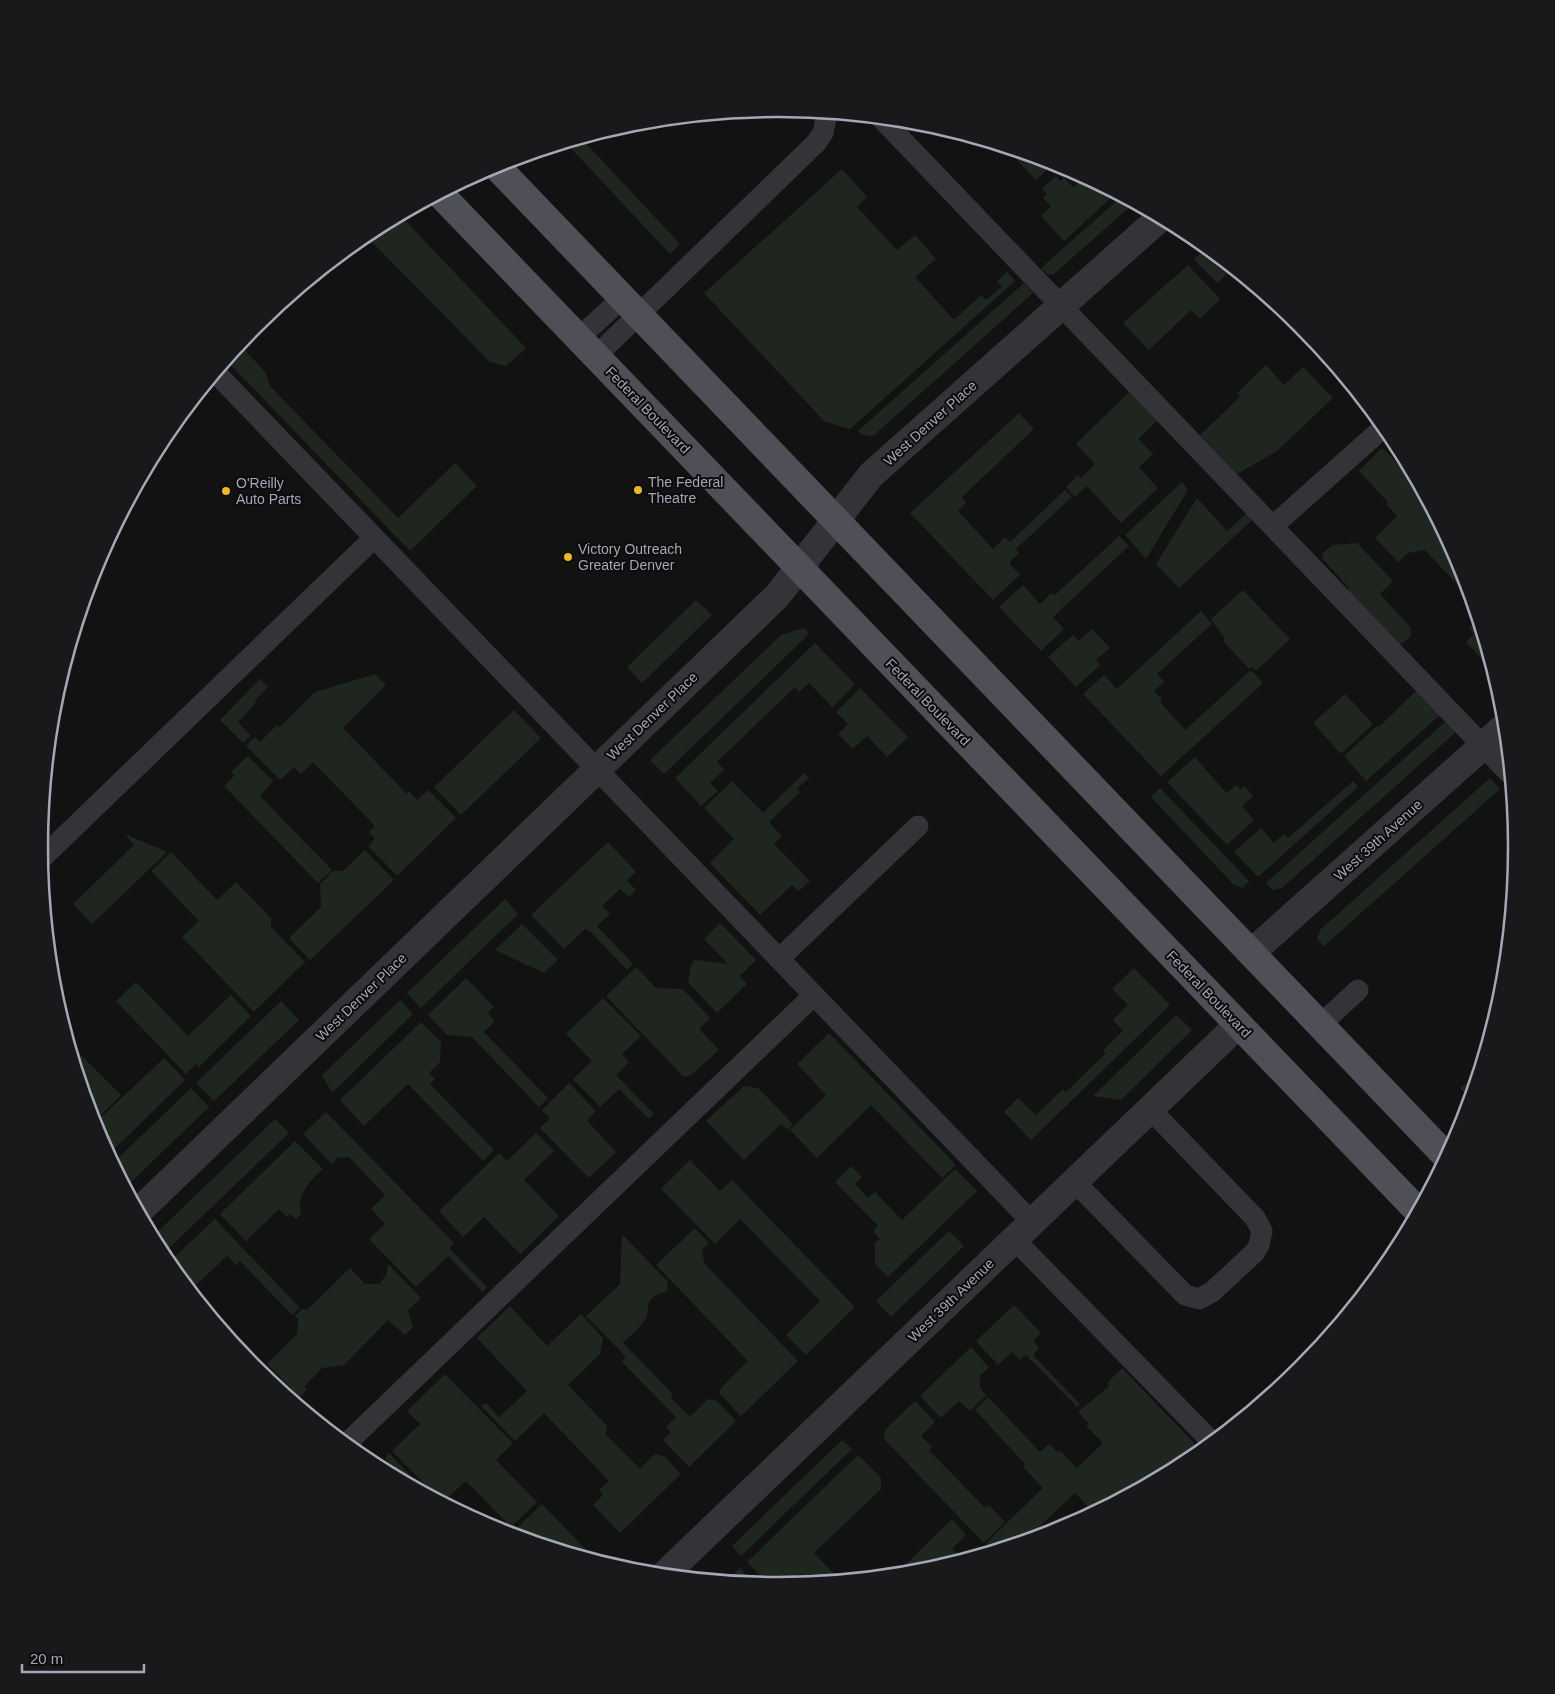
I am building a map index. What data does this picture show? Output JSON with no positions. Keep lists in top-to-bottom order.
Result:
{
  "streets": {
    "main road": ["Federal Boulevard"],
    "street": ["West Denver Place", "West 39th Avenue"]
  },
  "crossings": [
    ["Federal Boulevard", "West Denver Place"],
    ["Federal Boulevard", "West 39th Avenue"]
  ],
  "places": ["The Federal Theatre", "O'Reilly Auto Parts", "Victory Outreach Greater Denver"],
  "scale_bar": "20 m"
}
